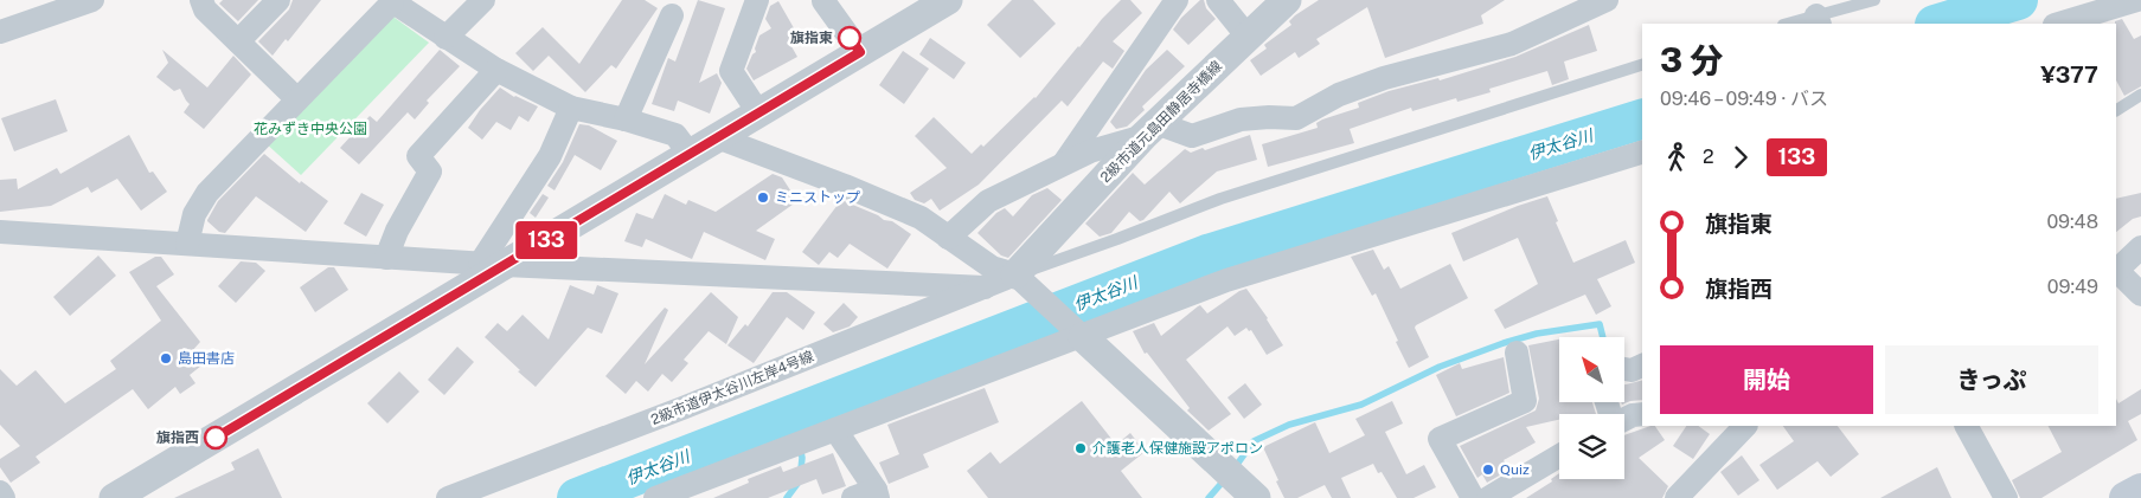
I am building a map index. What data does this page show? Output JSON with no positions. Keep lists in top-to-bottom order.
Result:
{
  "streets": {
    "street": ["2級市道元島田静居寺橋線", "2級市道伊太谷川左岸4号線"]
  },
  "crossings": [
    ["2級市道元島田静居寺橋線", "2級市道伊太谷川左岸4号線"]
  ],
  "water": ["伊太谷川"],
  "parks": ["花みずき中央公園"],
  "places": [
    "旗指東",
    "ミニストップ",
    "島田書店",
    "旗指西",
    "介護老人保健施設アポロン",
    "Quiz"
  ],
  "lines": ["bus line 133"],
  "north": "top left",
  "page": {
    "on_map": "133",
    "heading": ["3 分", "09:46 – 09:49 · バス", "¥377"],
    "legs": ["2", "133"],
    "list": [
      {
        "name": "旗指東",
        "value": "09:48"
      },
      {
        "name": "旗指西",
        "value": "09:49"
      }
    ],
    "buttons": ["開始", "きっぷ"]
  }
}
